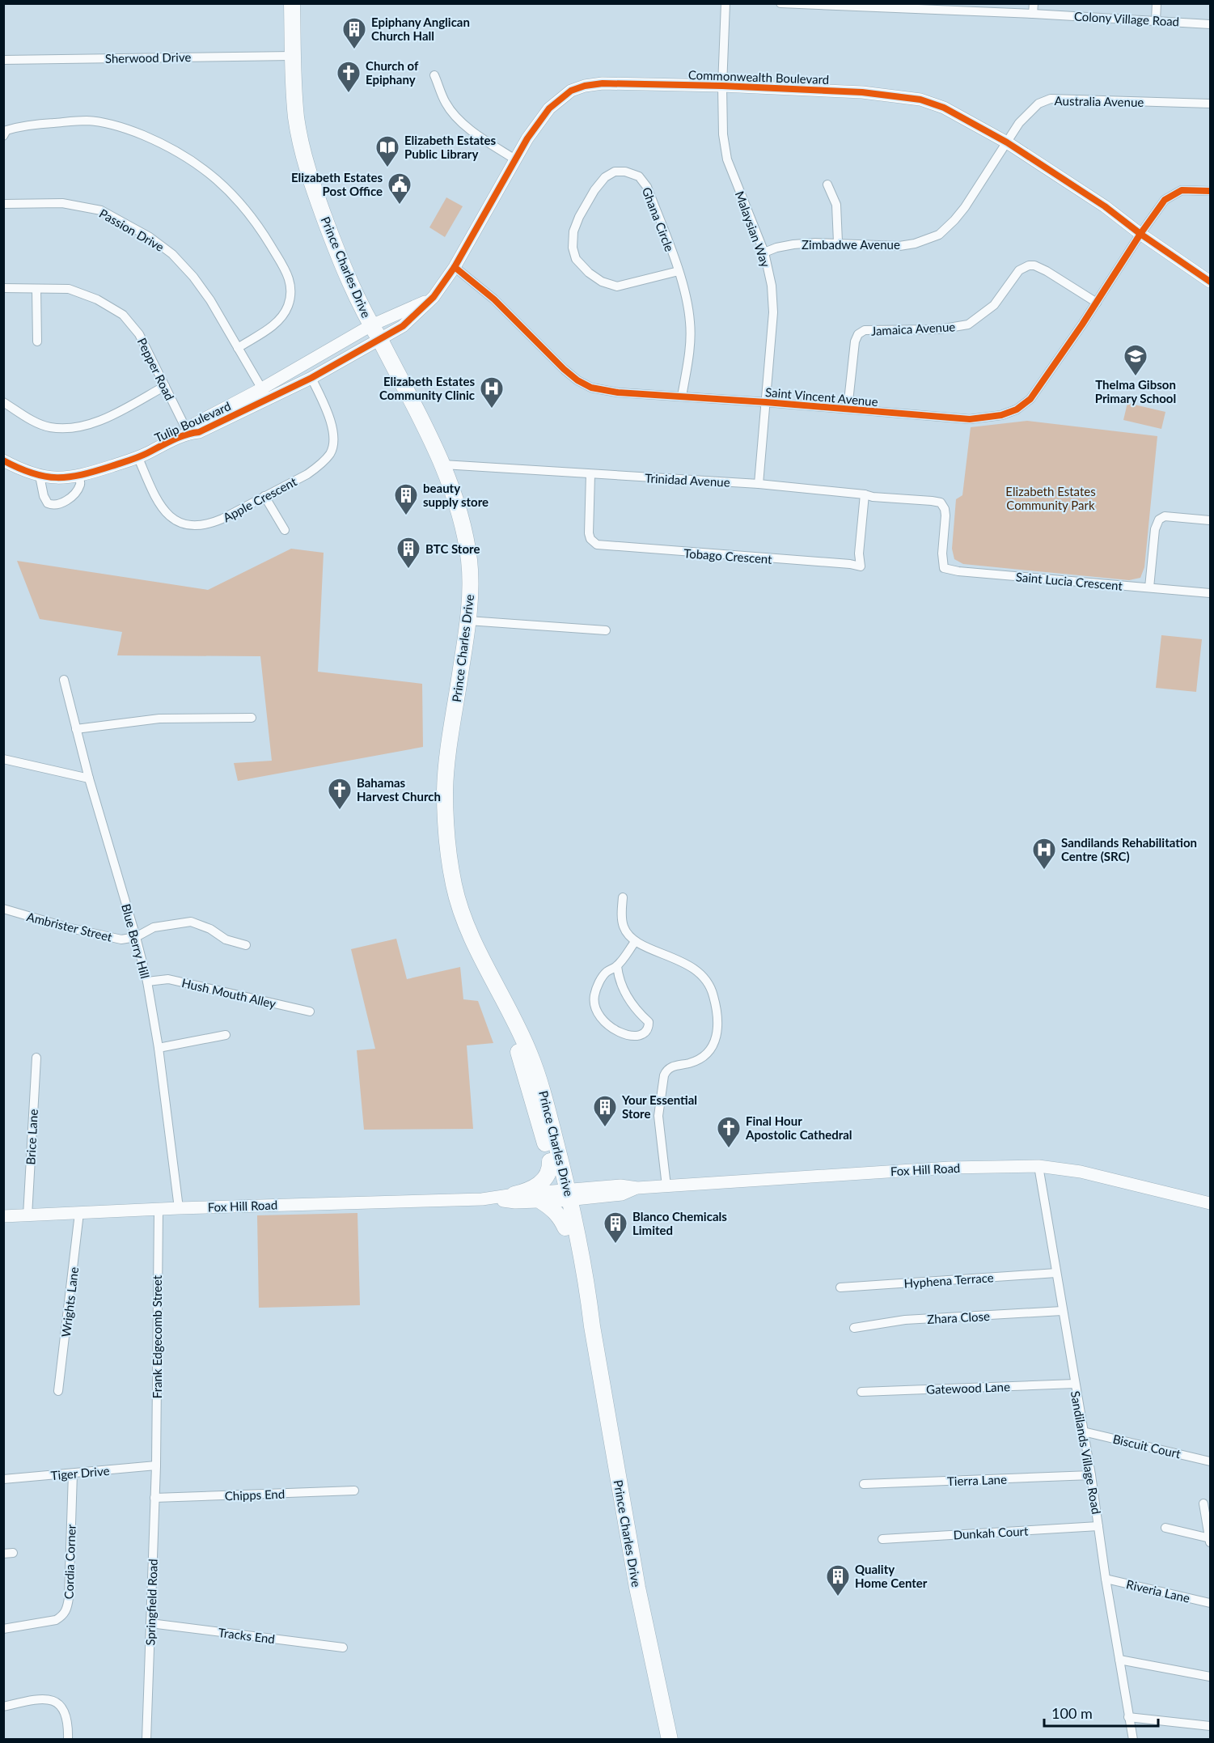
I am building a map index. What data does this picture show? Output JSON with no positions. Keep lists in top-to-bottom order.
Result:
{
  "streets": {
    "highway": ["Prince Charles Drive"],
    "street": [
      "Colony Village Road",
      "Sherwood Drive",
      "Commonwealth Boulevard",
      "Australia Avenue",
      "Ghana Circle",
      "Malaysian Way",
      "Passion Drive",
      "Zimbadwe Avenue",
      "Jamaica Avenue",
      "Pepper Road",
      "Saint Vincent Avenue",
      "Tulip Boulevard",
      "Trinidad Avenue",
      "Apple Crescent",
      "Tobago Crescent",
      "Saint Lucia Crescent",
      "Ambrister Street",
      "Blue Berry Hill",
      "Hush Mouth Alley",
      "Brice Lane",
      "Fox Hill Road",
      "Hyphena Terrace",
      "Wrights Lane",
      "Zhara Close",
      "Frank Edgecomb Street",
      "Gatewood Lane",
      "Biscuit Court",
      "Sandilands Village Road",
      "Tiger Drive",
      "Tierra Lane",
      "Chipps End",
      "Dunkah Court",
      "Cordia Corner",
      "Riveria Lane",
      "Springfield Road",
      "Tracks End"
    ]
  },
  "crossings": [
    ["Sherwood Drive", "Prince Charles Drive"],
    ["Commonwealth Boulevard", "Australia Avenue"],
    ["Commonwealth Boulevard", "Malaysian Way"],
    ["Commonwealth Boulevard", "Zimbadwe Avenue"],
    ["Commonwealth Boulevard", "Prince Charles Drive"],
    ["Commonwealth Boulevard", "Saint Vincent Avenue"],
    ["Commonwealth Boulevard", "Tulip Boulevard"],
    ["Australia Avenue", "Zimbadwe Avenue"],
    ["Ghana Circle", "Saint Vincent Avenue"],
    ["Malaysian Way", "Zimbadwe Avenue"],
    ["Malaysian Way", "Saint Vincent Avenue"],
    ["Malaysian Way", "Trinidad Avenue"],
    ["Passion Drive", "Tulip Boulevard"],
    ["Prince Charles Drive", "Tulip Boulevard"],
    ["Prince Charles Drive", "Trinidad Avenue"],
    ["Prince Charles Drive", "Fox Hill Road"],
    ["Jamaica Avenue", "Saint Vincent Avenue"],
    ["Pepper Road", "Tulip Boulevard"],
    ["Tulip Boulevard", "Apple Crescent"],
    ["Trinidad Avenue", "Tobago Crescent"],
    ["Trinidad Avenue", "Saint Lucia Crescent"],
    ["Ambrister Street", "Blue Berry Hill"],
    ["Blue Berry Hill", "Hush Mouth Alley"],
    ["Blue Berry Hill", "Fox Hill Road"],
    ["Brice Lane", "Fox Hill Road"],
    ["Fox Hill Road", "Wrights Lane"],
    ["Fox Hill Road", "Frank Edgecomb Street"],
    ["Fox Hill Road", "Sandilands Village Road"],
    ["Hyphena Terrace", "Sandilands Village Road"],
    ["Zhara Close", "Sandilands Village Road"],
    ["Frank Edgecomb Street", "Tiger Drive"],
    ["Frank Edgecomb Street", "Springfield Road"],
    ["Gatewood Lane", "Sandilands Village Road"],
    ["Biscuit Court", "Sandilands Village Road"],
    ["Sandilands Village Road", "Tierra Lane"],
    ["Sandilands Village Road", "Dunkah Court"],
    ["Sandilands Village Road", "Riveria Lane"],
    ["Tiger Drive", "Cordia Corner"],
    ["Tiger Drive", "Springfield Road"],
    ["Chipps End", "Springfield Road"],
    ["Springfield Road", "Tracks End"]
  ],
  "parks": ["Elizabeth Estates Community Park"],
  "places": {
    "building": [
      "Epiphany Anglican Church Hall",
      "beauty supply store",
      "BTC Store",
      "Your Essential Store",
      "Blanco Chemicals Limited",
      "Quality Home Center"
    ],
    "church": ["Church of Epiphany", "Bahamas Harvest Church", "Final Hour Apostolic Cathedral"],
    "library": ["Elizabeth Estates Public Library"],
    "public building": ["Elizabeth Estates Post Office"],
    "school or university": ["Thelma Gibson Primary School"],
    "hospital": ["Elizabeth Estates Community Clinic", "Sandilands Rehabilitation Centre (SRC)"]
  },
  "scale_bar": "100 m"
}
